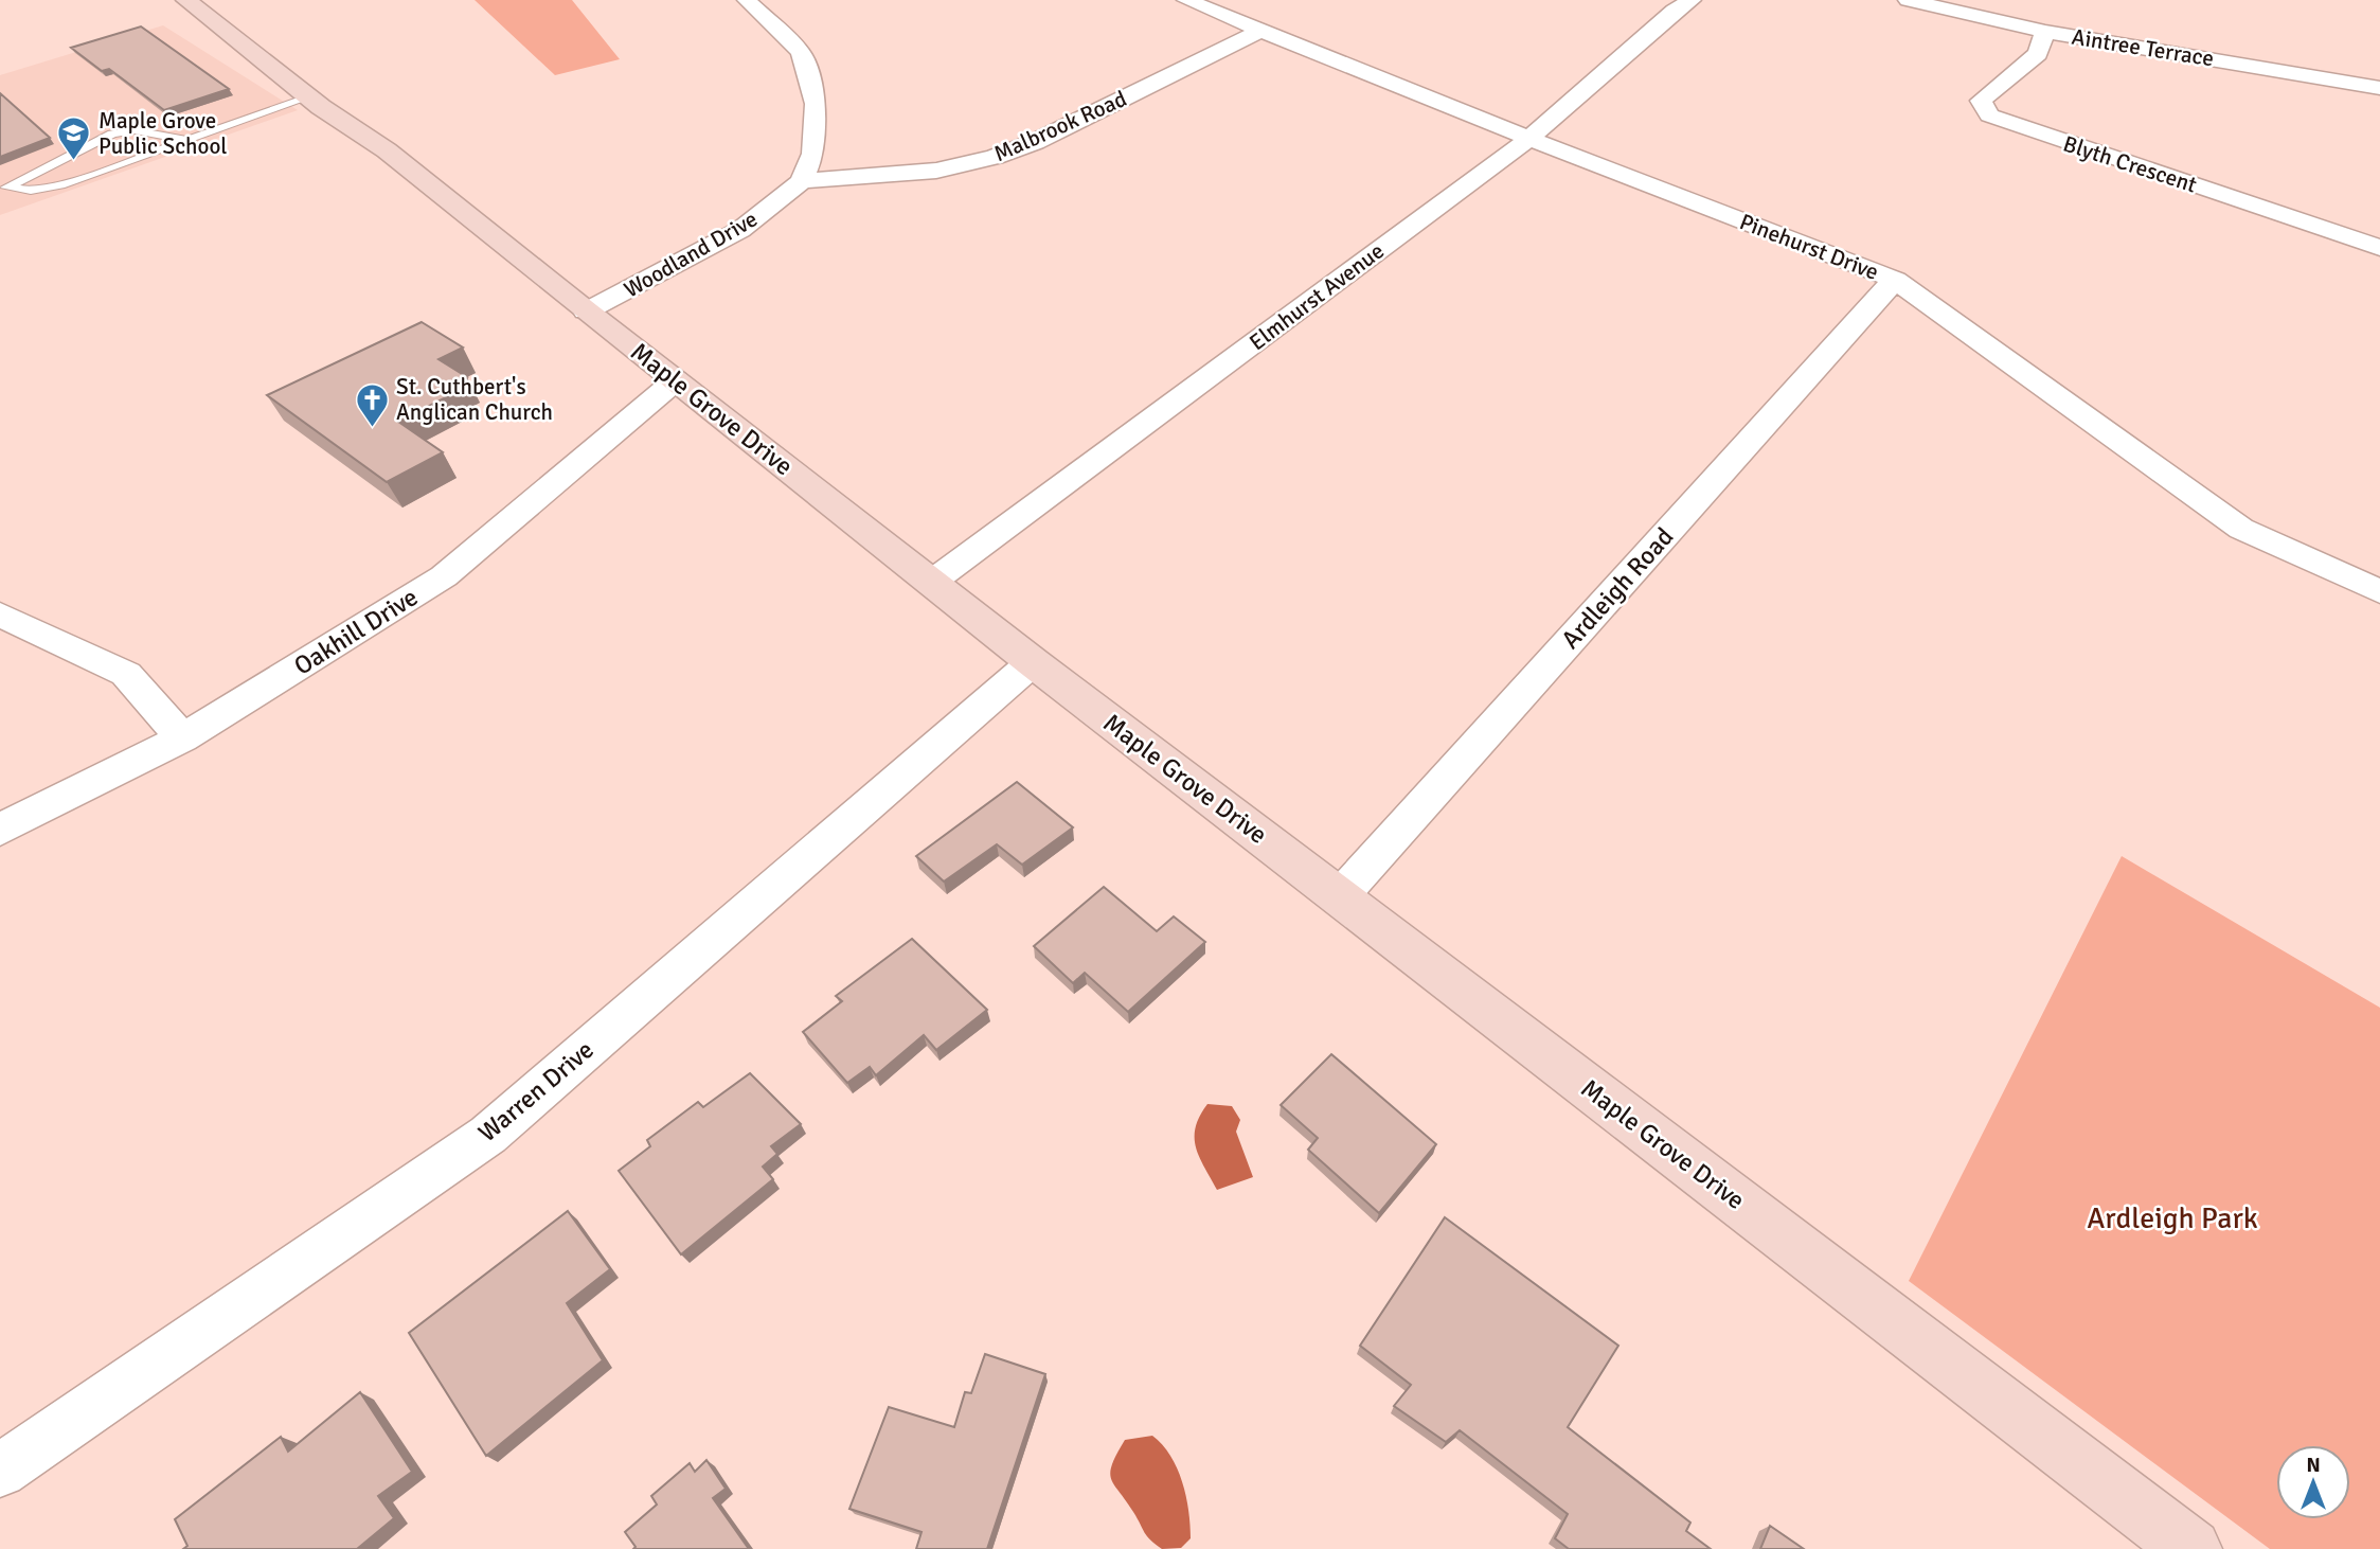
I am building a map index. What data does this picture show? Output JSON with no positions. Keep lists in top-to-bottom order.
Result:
{
  "streets": {
    "street": [
      "Aintree Terrace",
      "Malbrook Road",
      "Blyth Crescent",
      "Pinehurst Drive",
      "Woodland Drive",
      "Elmhurst Avenue",
      "Maple Grove Drive",
      "Ardleigh Road",
      "Oakhill Drive",
      "Warren Drive"
    ]
  },
  "crossings": [
    ["Aintree Terrace", "Blyth Crescent"],
    ["Malbrook Road", "Pinehurst Drive"],
    ["Malbrook Road", "Woodland Drive"],
    ["Pinehurst Drive", "Elmhurst Avenue"],
    ["Pinehurst Drive", "Ardleigh Road"],
    ["Woodland Drive", "Maple Grove Drive"],
    ["Elmhurst Avenue", "Maple Grove Drive"],
    ["Maple Grove Drive", "Ardleigh Road"],
    ["Maple Grove Drive", "Oakhill Drive"],
    ["Maple Grove Drive", "Warren Drive"]
  ],
  "parks": ["Ardleigh Park"],
  "places": {
    "school or university": ["Maple Grove Public School"],
    "church": ["St. Cuthbert's Anglican Church"]
  },
  "north": "top"
}
